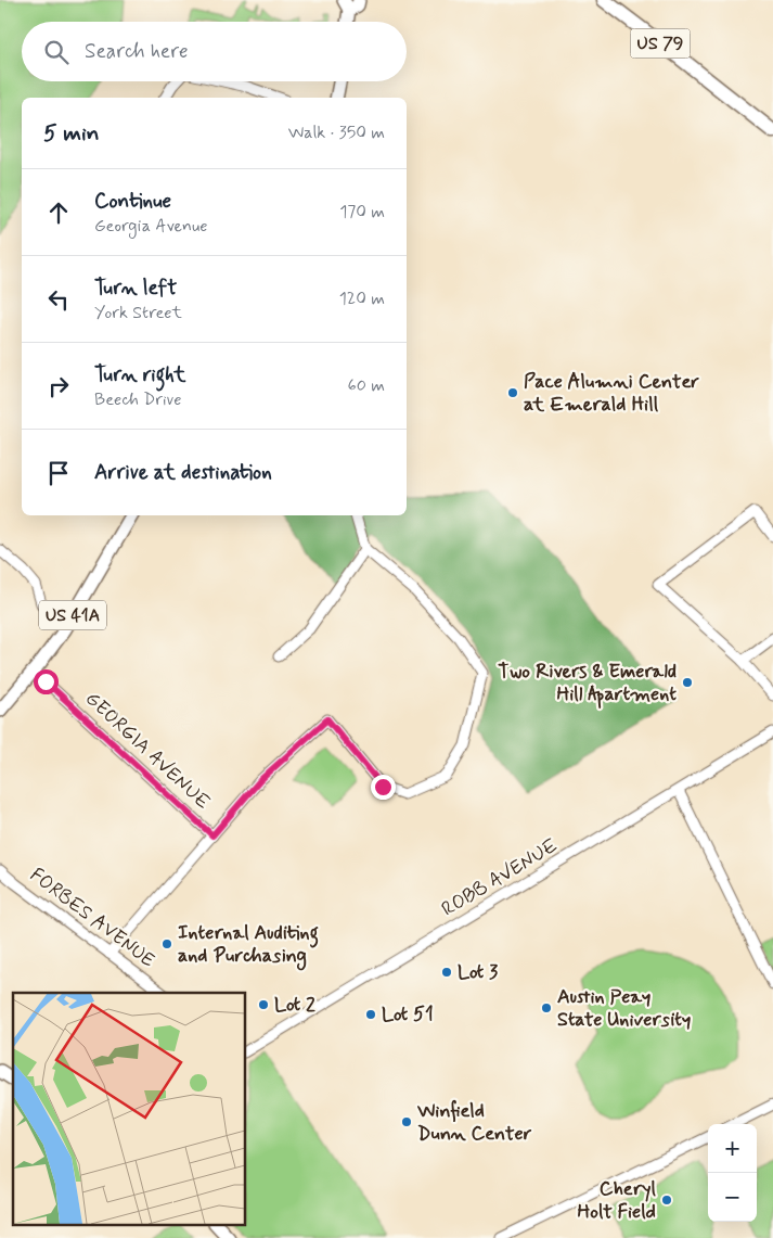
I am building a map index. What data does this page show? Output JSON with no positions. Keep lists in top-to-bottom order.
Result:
{
  "streets": {
    "highway": ["US 79"],
    "main road": ["US 41A"],
    "street": ["GEORGIA AVENUE", "ROBB AVENUE", "FORBES AVENUE"]
  },
  "crossings": [
    ["US 41A", "GEORGIA AVENUE"]
  ],
  "places": [
    "Pace Alumni Center at Emerald Hill",
    "Two Rivers & Emerald Hill Apartment",
    "Internal Auditing and Purchasing",
    "Lot 3",
    "Lot 2",
    "Austin Peay State University",
    "Lot 51",
    "Winfield Dunn Center",
    "Cheryl Holt Field"
  ],
  "page": {
    "search": "Search here",
    "heading": ["5 min", "Walk · 350 m"],
    "list": [
      ["Continue", "Georgia Avenue", "170 m"],
      ["Turn left", "York Street", "120 m"],
      ["Turn right", "Beech Drive", "60 m"],
      "Arrive at destination"
    ],
    "map_buttons": ["+", "−"]
  }
}
